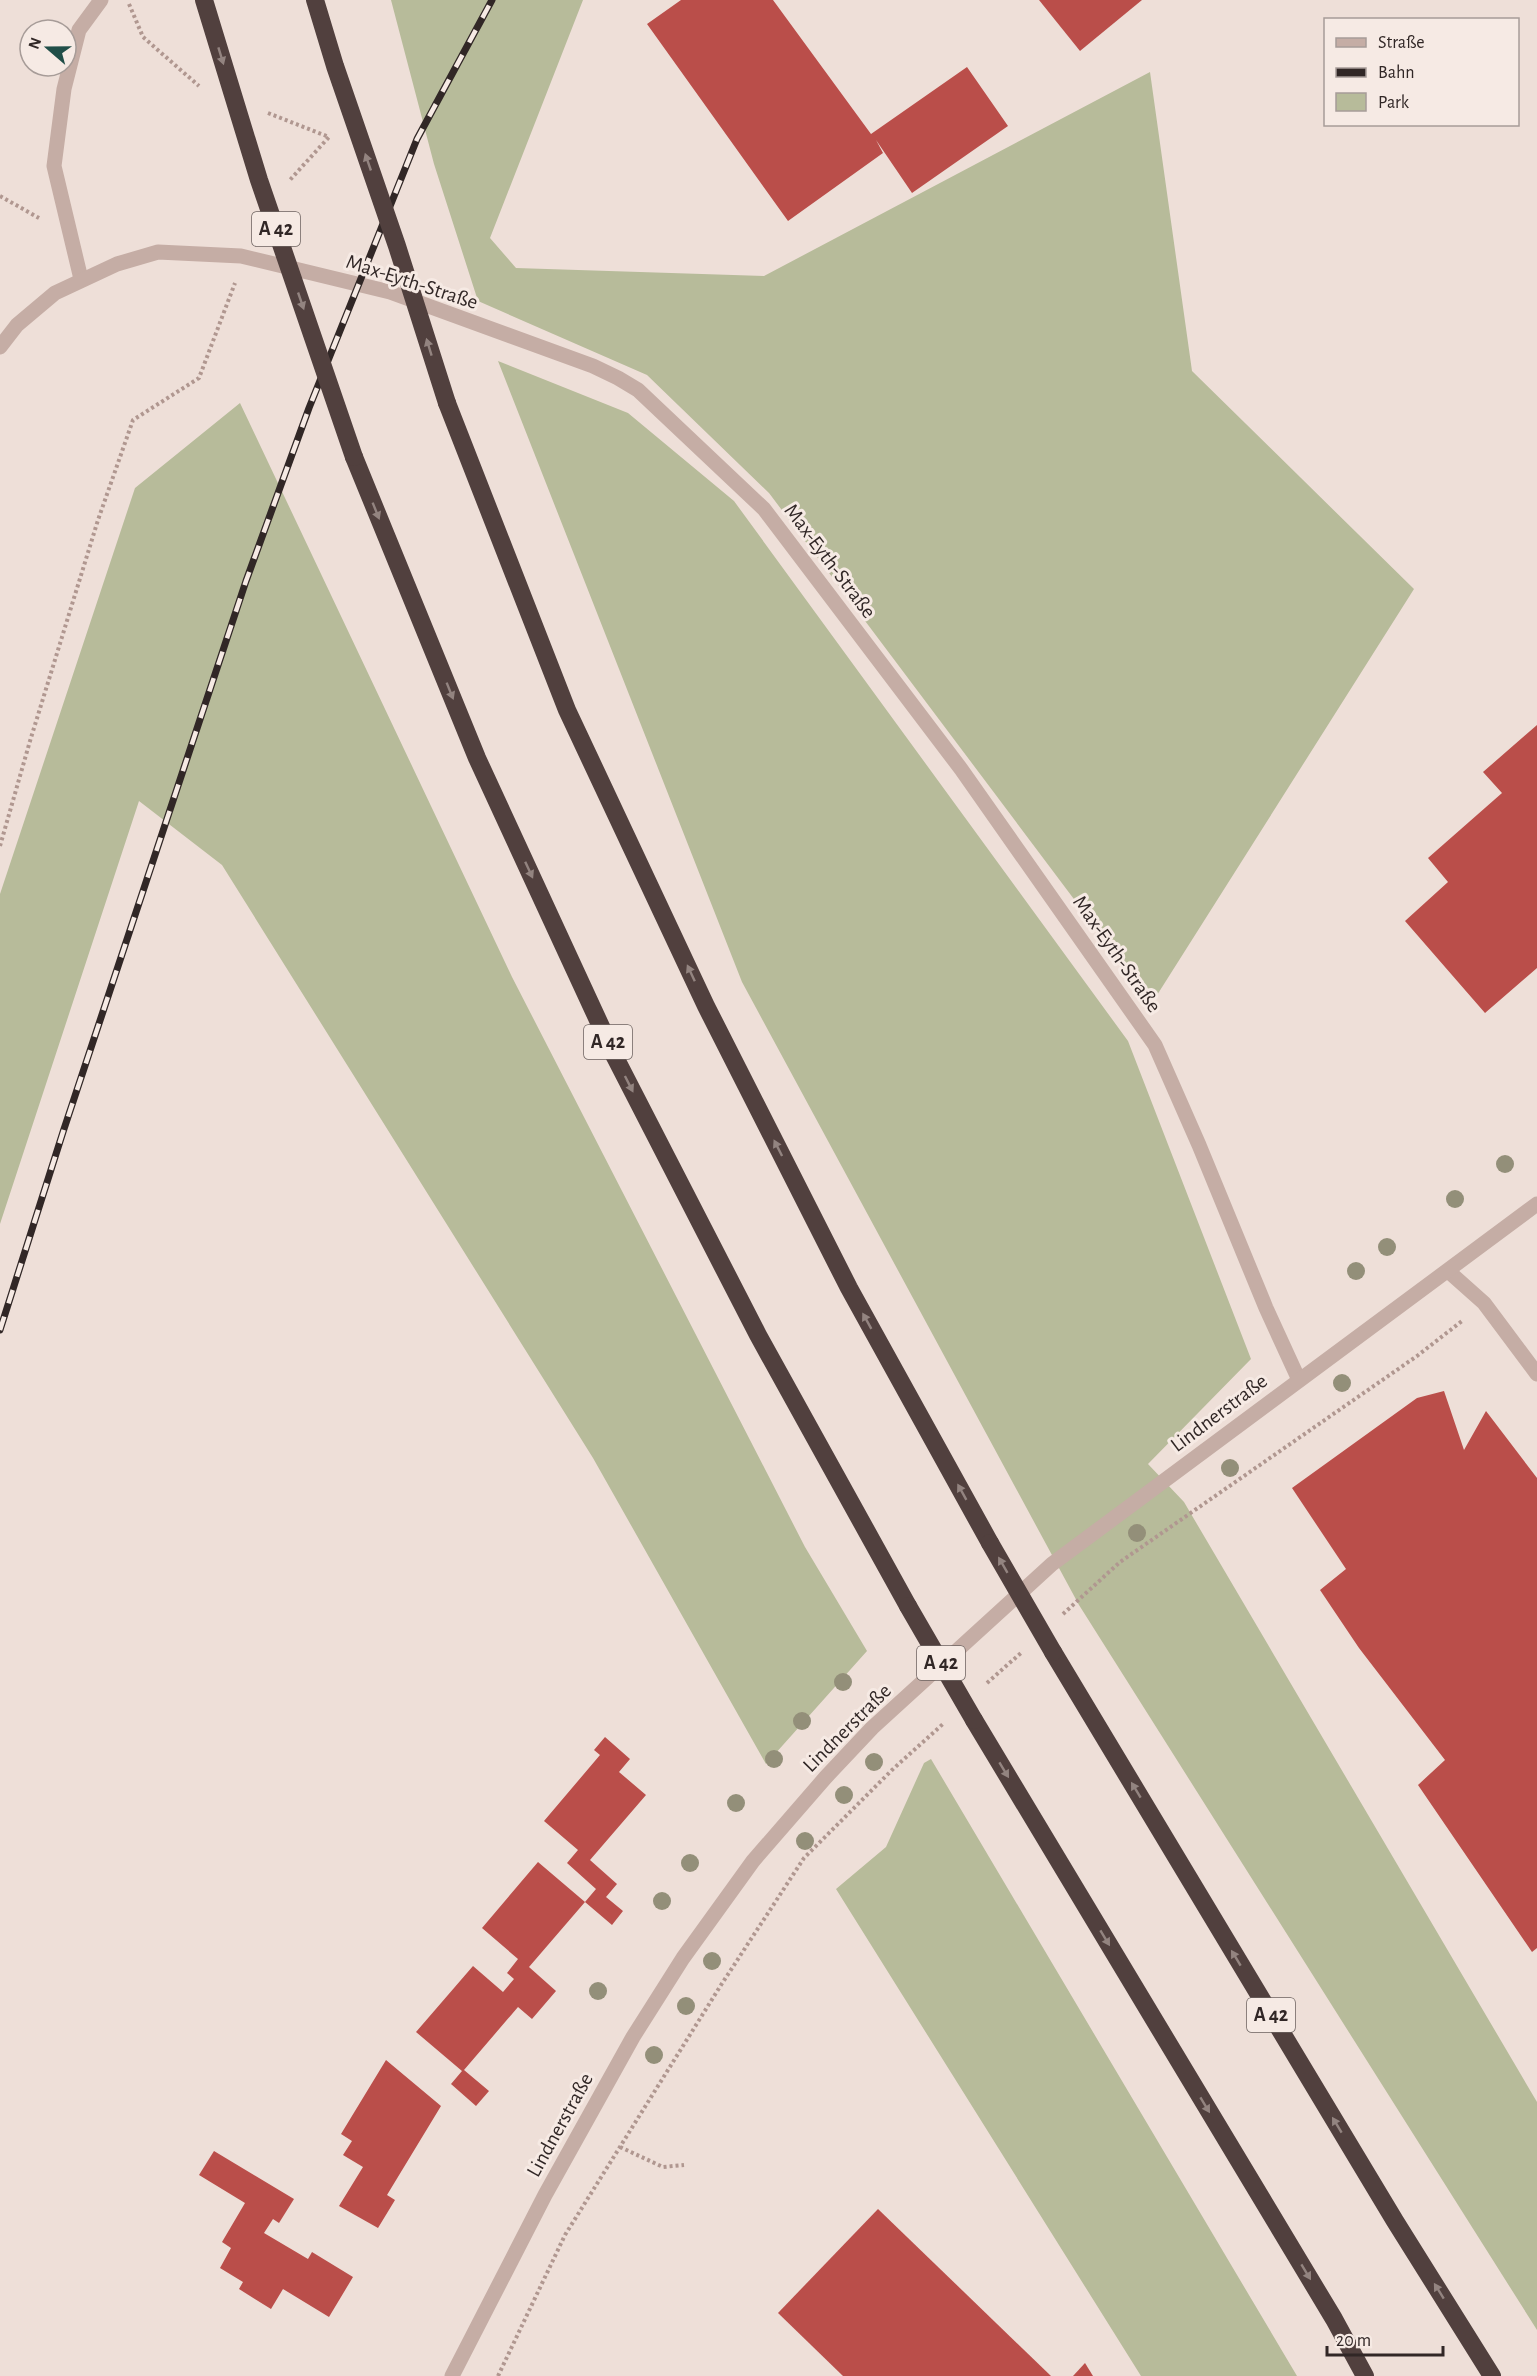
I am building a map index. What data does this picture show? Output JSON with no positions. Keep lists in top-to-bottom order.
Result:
{
  "streets": {
    "highway": ["A 42"],
    "street": ["Max-Eyth-Straße", "Lindnerstraße"]
  },
  "crossings": [
    ["Max-Eyth-Straße", "Lindnerstraße"]
  ],
  "legend": ["Straße", "Bahn", "Park"],
  "scale_bar": "20 m",
  "north": "left"
}
